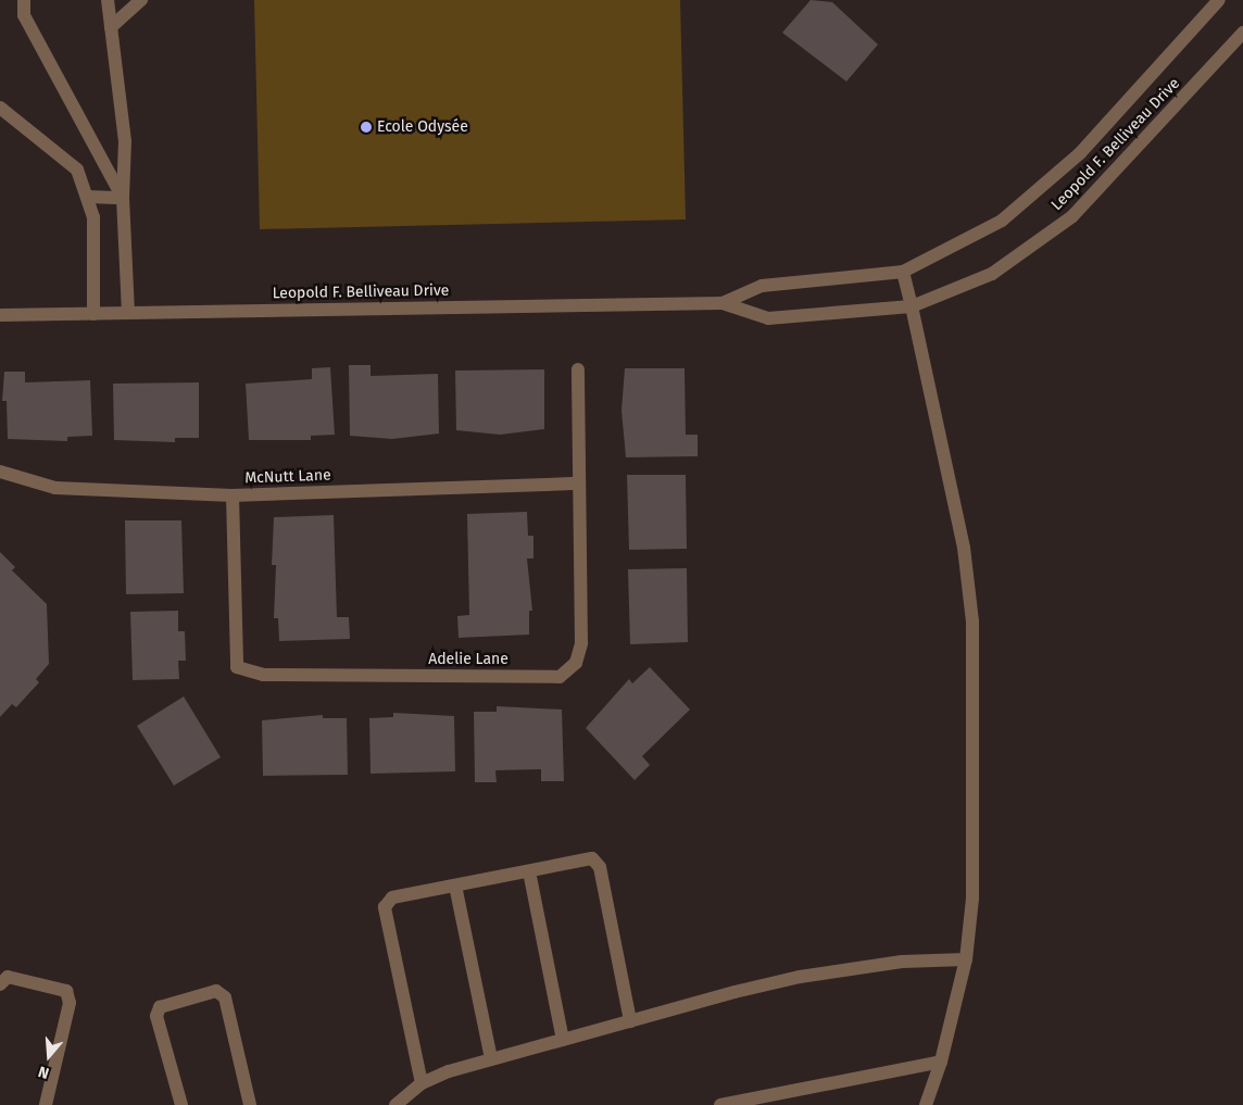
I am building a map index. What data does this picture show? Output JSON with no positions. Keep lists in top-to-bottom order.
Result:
{
  "streets": {
    "street": ["Leopold F. Belliveau Drive", "McNutt Lane", "Adelie Lane"]
  },
  "crossings": [
    ["McNutt Lane", "Adelie Lane"]
  ],
  "places": ["Ecole Odysée"],
  "north": "bottom"
}
